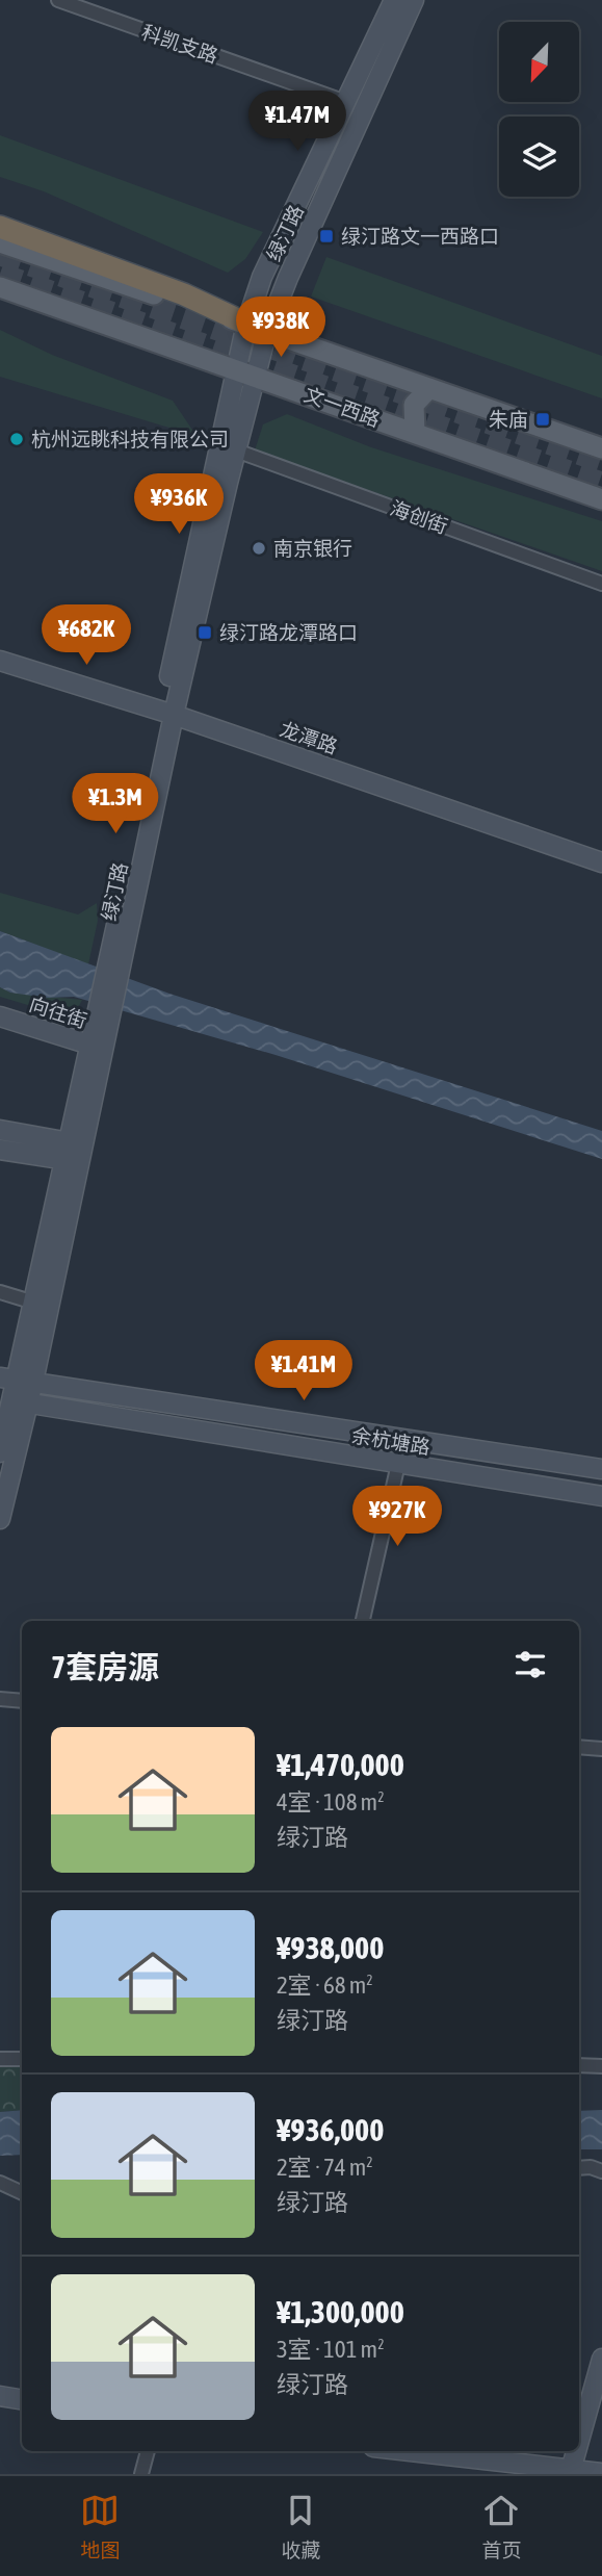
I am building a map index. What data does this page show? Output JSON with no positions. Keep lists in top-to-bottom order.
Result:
{
  "streets": {
    "main road": [
      "绿汀路",
      "文一西路",
      "龙潭路",
      "向往街",
      "余杭塘路"
    ],
    "street": ["科凯支路", "海创街"]
  },
  "crossings": [
    ["科凯支路", "绿汀路"],
    ["绿汀路", "文一西路"],
    ["绿汀路", "海创街"],
    ["绿汀路", "龙潭路"],
    ["绿汀路", "向往街"],
    ["绿汀路", "余杭塘路"]
  ],
  "places": {
    "transit": ["绿汀路文一西路口", "朱庙", "绿汀路龙潭路口"],
    "other": ["杭州远眺科技有限公司", "南京银行"]
  },
  "north": "bottom left",
  "page": {
    "price": [
      "¥1.47M",
      "¥938K",
      "¥936K",
      "¥682K",
      "¥1.3M",
      "¥1.41M",
      "¥927K"
    ],
    "heading": "7套房源",
    "list": [
      {
        "name": "¥1,470,000",
        "note": "4室 · 108 m² · 绿汀路"
      },
      {
        "name": "¥938,000",
        "note": "2室 · 68 m² · 绿汀路"
      },
      {
        "name": "¥936,000",
        "note": "2室 · 74 m² · 绿汀路"
      },
      {
        "name": "¥1,300,000",
        "note": "3室 · 101 m² · 绿汀路"
      }
    ],
    "tabs": ["地图", "收藏", "首页"]
  }
}
